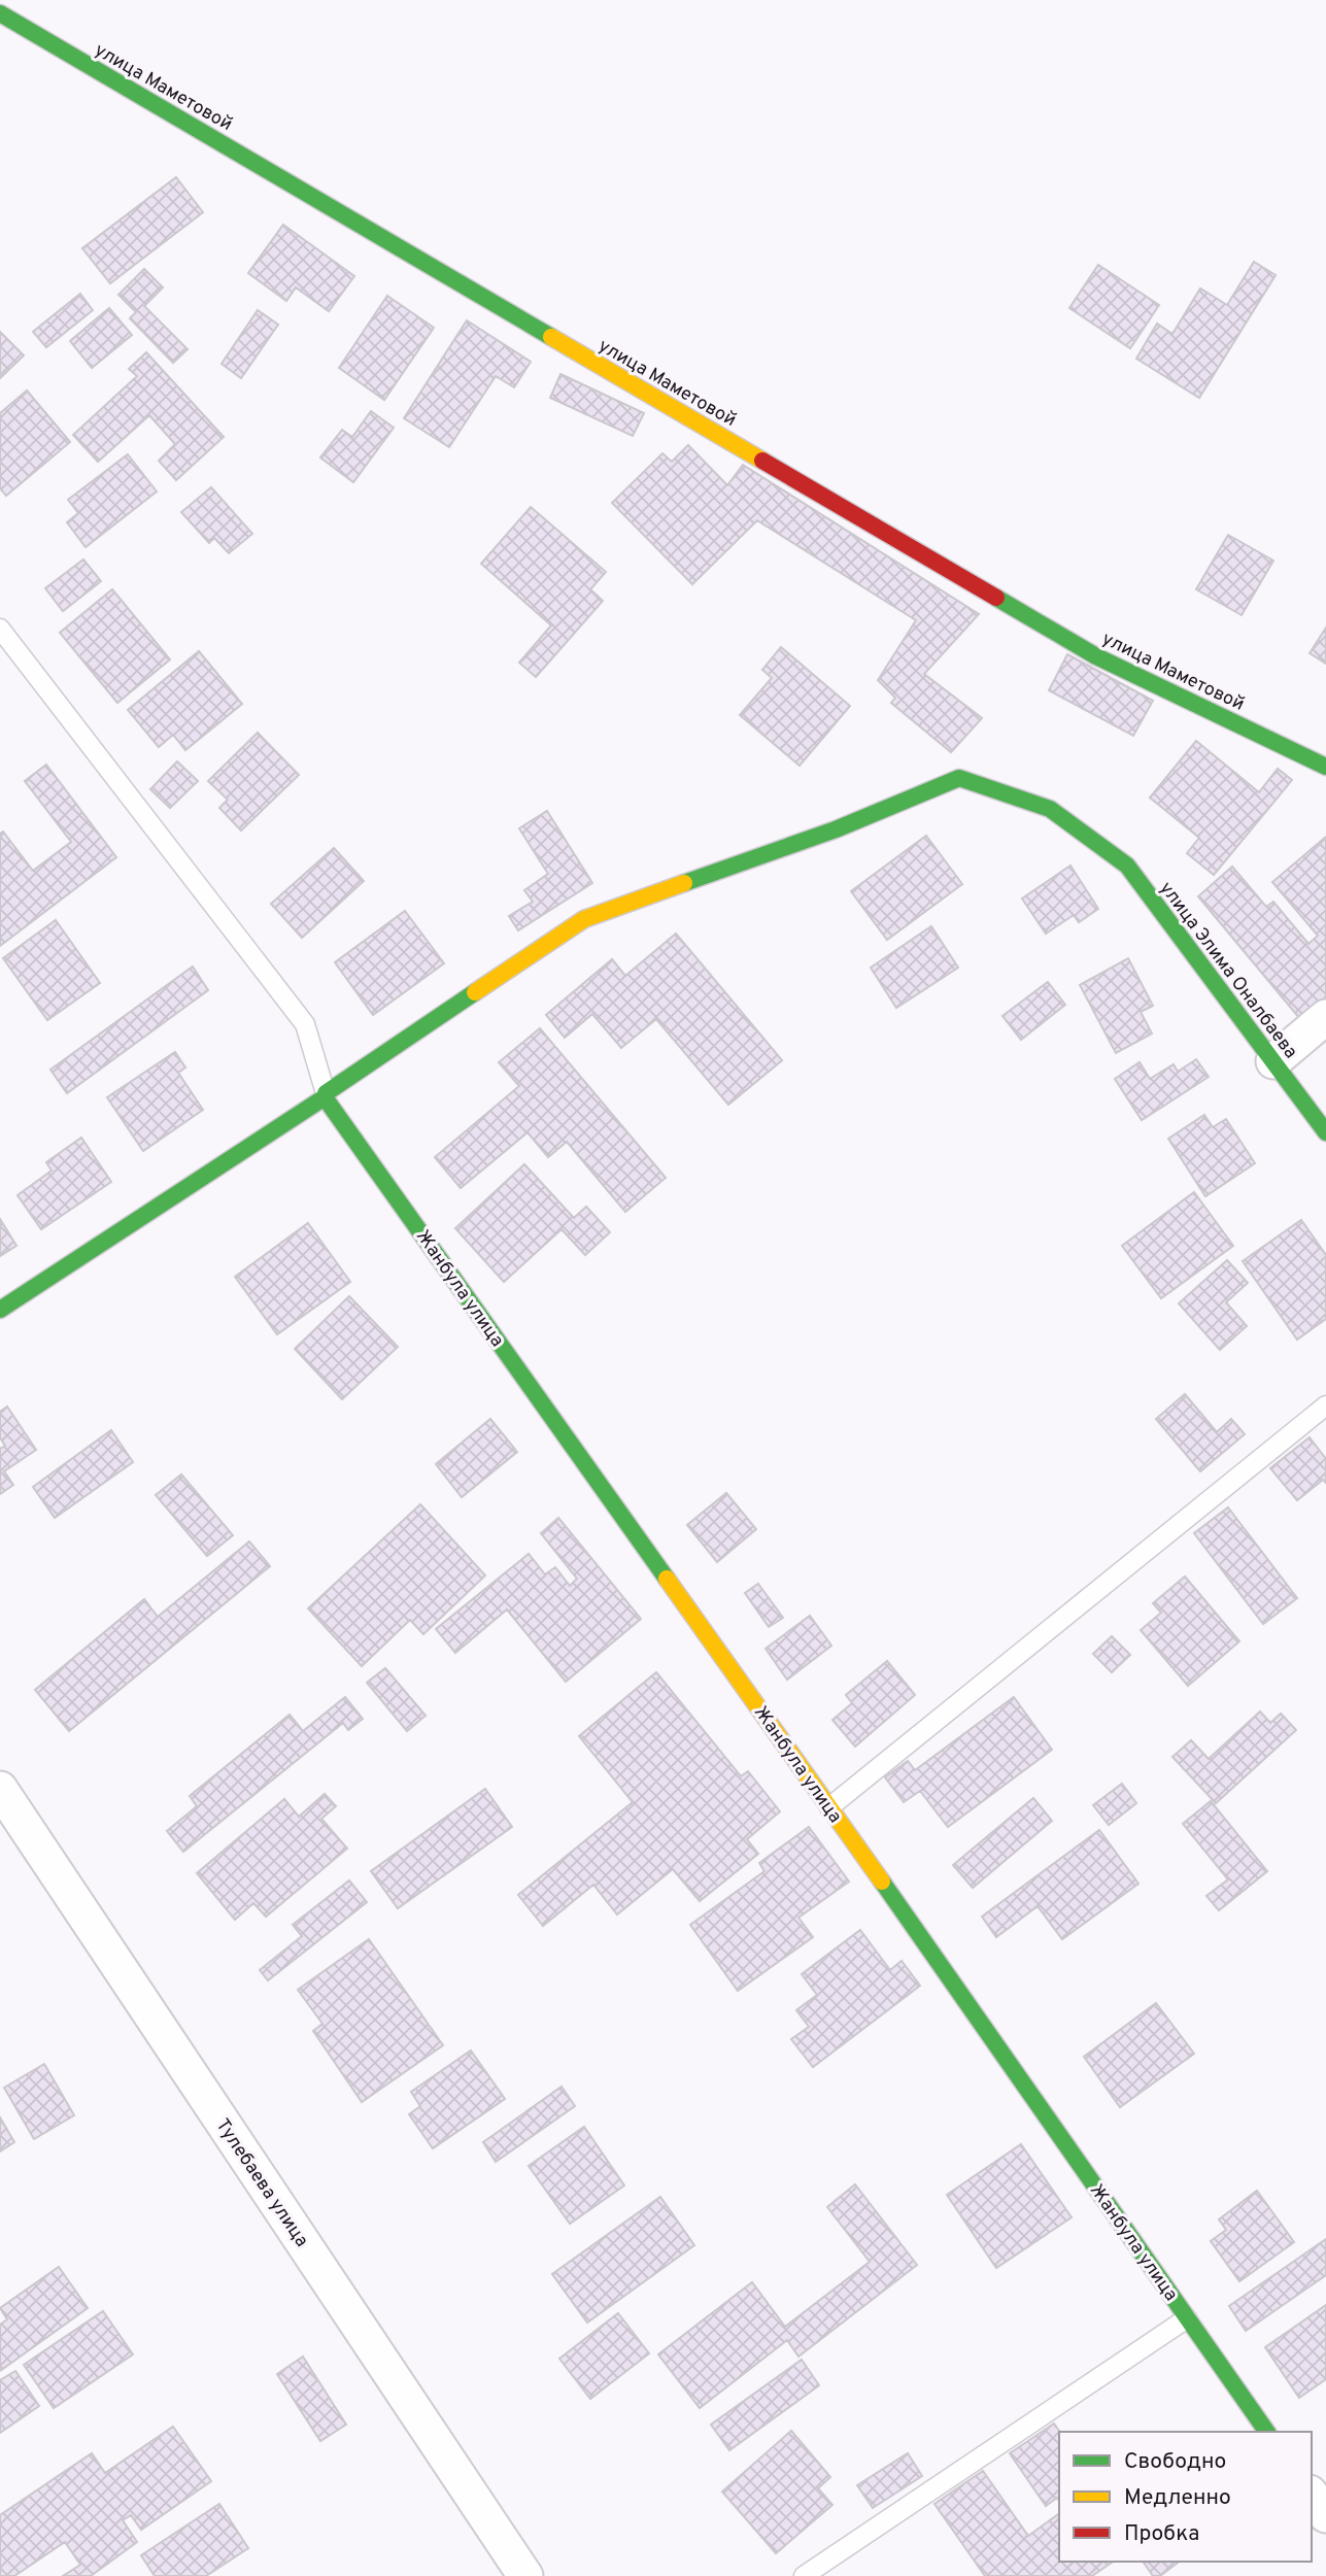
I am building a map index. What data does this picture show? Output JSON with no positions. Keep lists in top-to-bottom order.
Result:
{
  "streets": {
    "street": [
      "улица Маметовой",
      "улица Элима Оналбаева",
      "Жанбула улица",
      "Тулебаева улица"
    ]
  },
  "crossings": [
    ["улица Элима Оналбаева", "Жанбула улица"]
  ],
  "legend": ["Свободно", "Медленно", "Пробка"]
}
